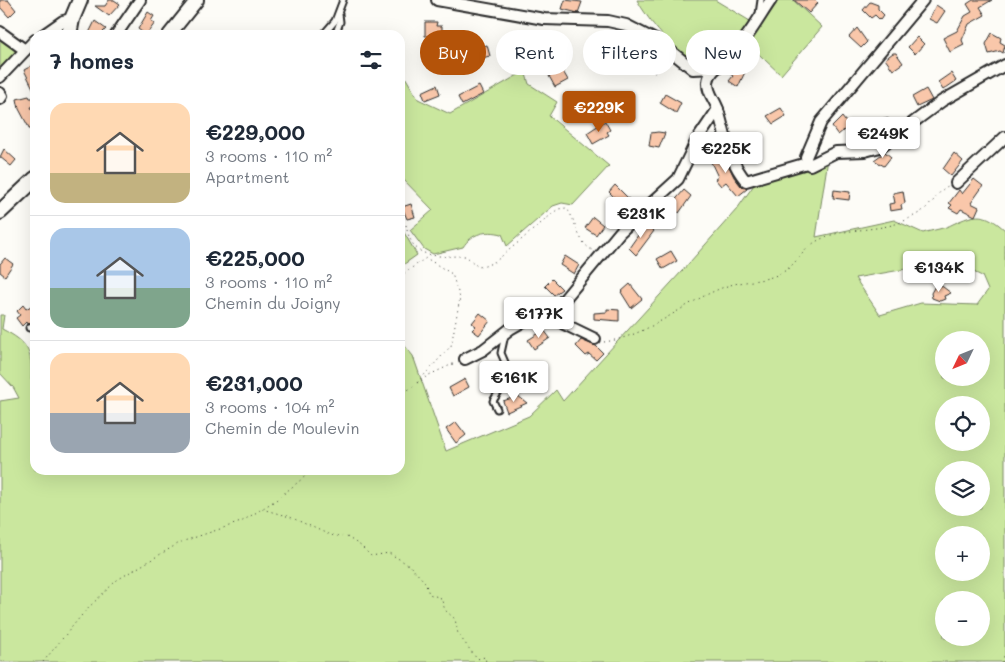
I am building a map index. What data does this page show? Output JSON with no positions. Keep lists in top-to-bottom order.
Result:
{
  "north": "bottom left",
  "page": {
    "chip": [
      "Buy",
      "Rent",
      "Filters",
      "New"
    ],
    "heading": "7 homes",
    "list": [
      {
        "name": "€229,000",
        "note": "3 rooms · 110 m² · Apartment"
      },
      {
        "name": "€225,000",
        "note": "3 rooms · 110 m² · Chemin du Joigny"
      },
      {
        "name": "€231,000",
        "note": "3 rooms · 104 m² · Chemin de Moulevin"
      }
    ],
    "price": [
      "€229K",
      "€249K",
      "€225K",
      "€231K",
      "€134K",
      "€177K",
      "€161K"
    ],
    "map_buttons": ["+", "−"]
  }
}
